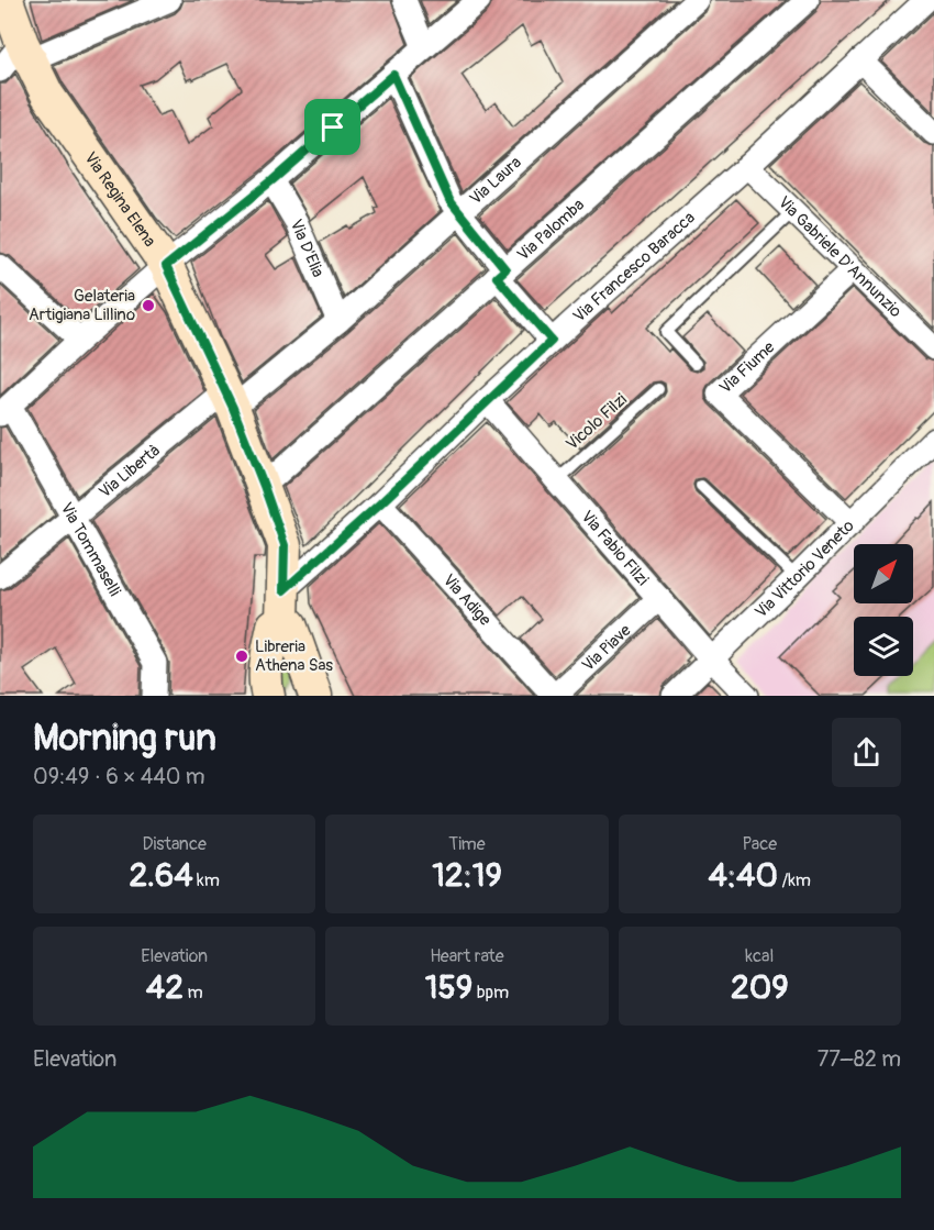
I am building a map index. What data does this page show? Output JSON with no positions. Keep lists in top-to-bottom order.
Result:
{
  "streets": {
    "street": [
      "Via Laura",
      "Via Regina Elena",
      "Via Palomba",
      "Via D'Elia",
      "Via Gabriele D'Annunzio",
      "Via Francesco Baracca",
      "Via Fiume",
      "Via Libertà",
      "Via Tommaselli",
      "Via Fabio Filzi",
      "Via Vittorio Veneto",
      "Via Adige",
      "Via Piave"
    ],
    "lane": ["Vicolo Filzi"]
  },
  "crossings": [
    ["Via Laura", "Via Regina Elena"],
    ["Via Laura", "Via D'Elia"],
    ["Via Laura", "Via Libertà"],
    ["Via Regina Elena", "Via Palomba"],
    ["Via Regina Elena", "Via Francesco Baracca"],
    ["Via Regina Elena", "Via Libertà"],
    ["Via Gabriele D'Annunzio", "Via Francesco Baracca"],
    ["Via Gabriele D'Annunzio", "Via Fiume"],
    ["Via Francesco Baracca", "Via Fabio Filzi"],
    ["Via Francesco Baracca", "Via Adige"],
    ["Via Fiume", "Via Vittorio Veneto"],
    ["Vicolo Filzi", "Via Fabio Filzi"],
    ["Via Libertà", "Via Tommaselli"],
    ["Via Fabio Filzi", "Via Vittorio Veneto"],
    ["Via Fabio Filzi", "Via Piave"],
    ["Via Adige", "Via Piave"]
  ],
  "places": ["Gelateria Artigiana Lillino", "Libreria Athena Sas"],
  "north": "top right",
  "page": {
    "heading": ["Morning run", "09:49 · 6 × 440 m"],
    "stats": [
      ["Distance", "2.64 km"],
      ["Time", "12:19"],
      ["Pace", "4:40 /km"],
      ["Elevation", "42 m"],
      ["Heart rate", "159 bpm"],
      ["kcal", "209"]
    ],
    "chart": ["Elevation", "77–82 m"]
  }
}
